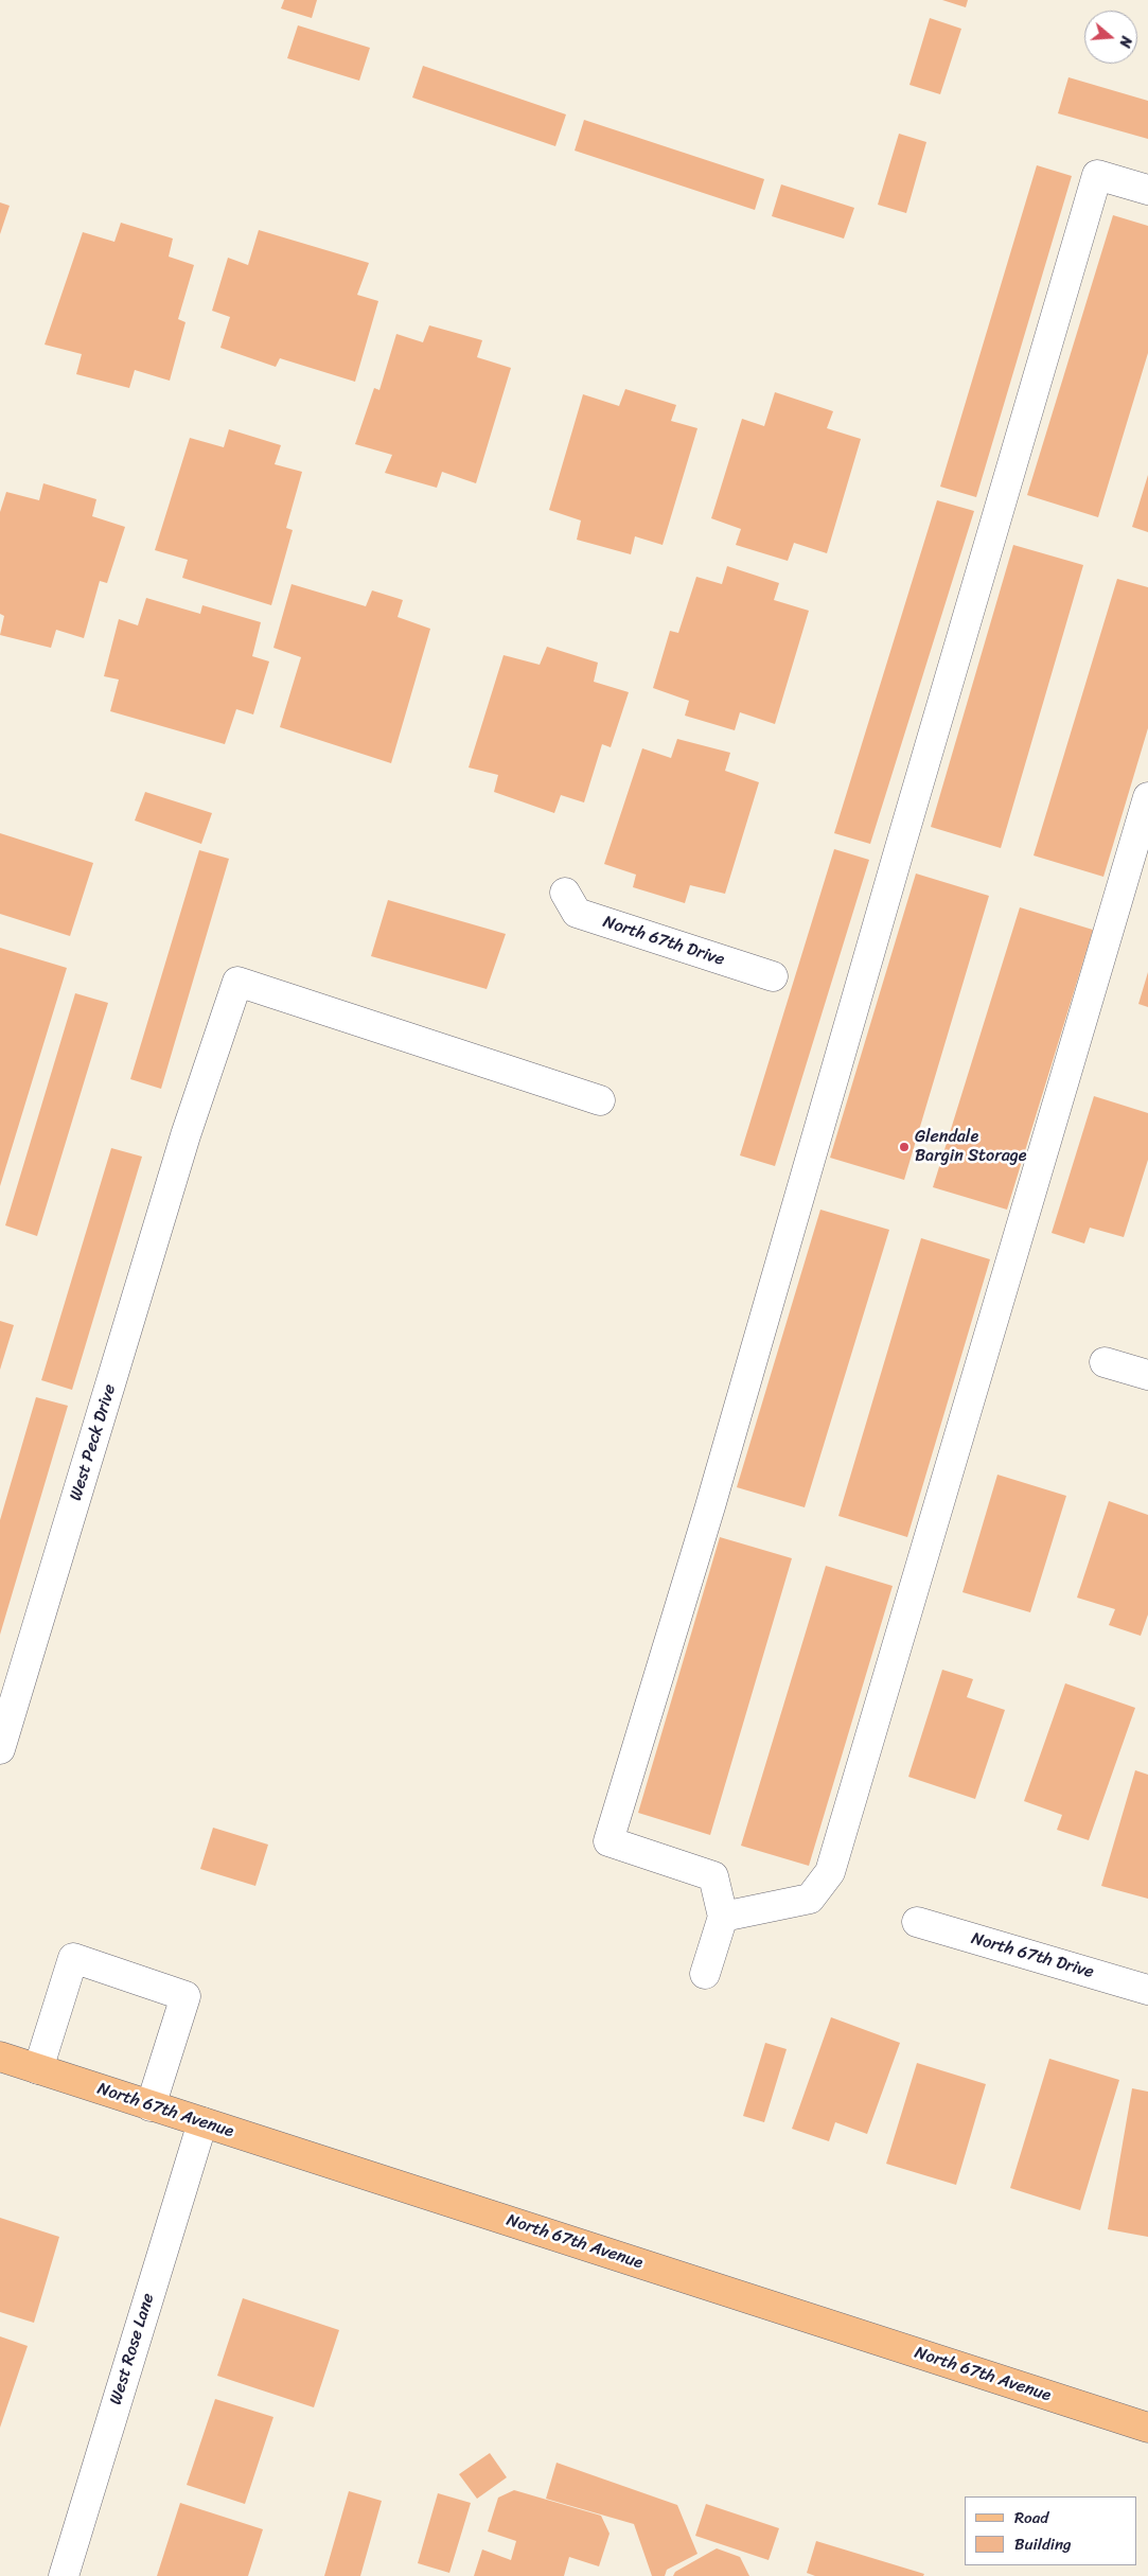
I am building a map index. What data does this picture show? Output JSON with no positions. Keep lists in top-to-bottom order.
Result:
{
  "streets": {
    "main road": ["North 67th Avenue"],
    "street": ["North 67th Drive", "West Peck Drive", "West Rose Lane"]
  },
  "crossings": [
    ["North 67th Avenue", "West Rose Lane"]
  ],
  "places": ["Glendale Bargin Storage"],
  "legend": ["Road", "Building"],
  "north": "right"
}
